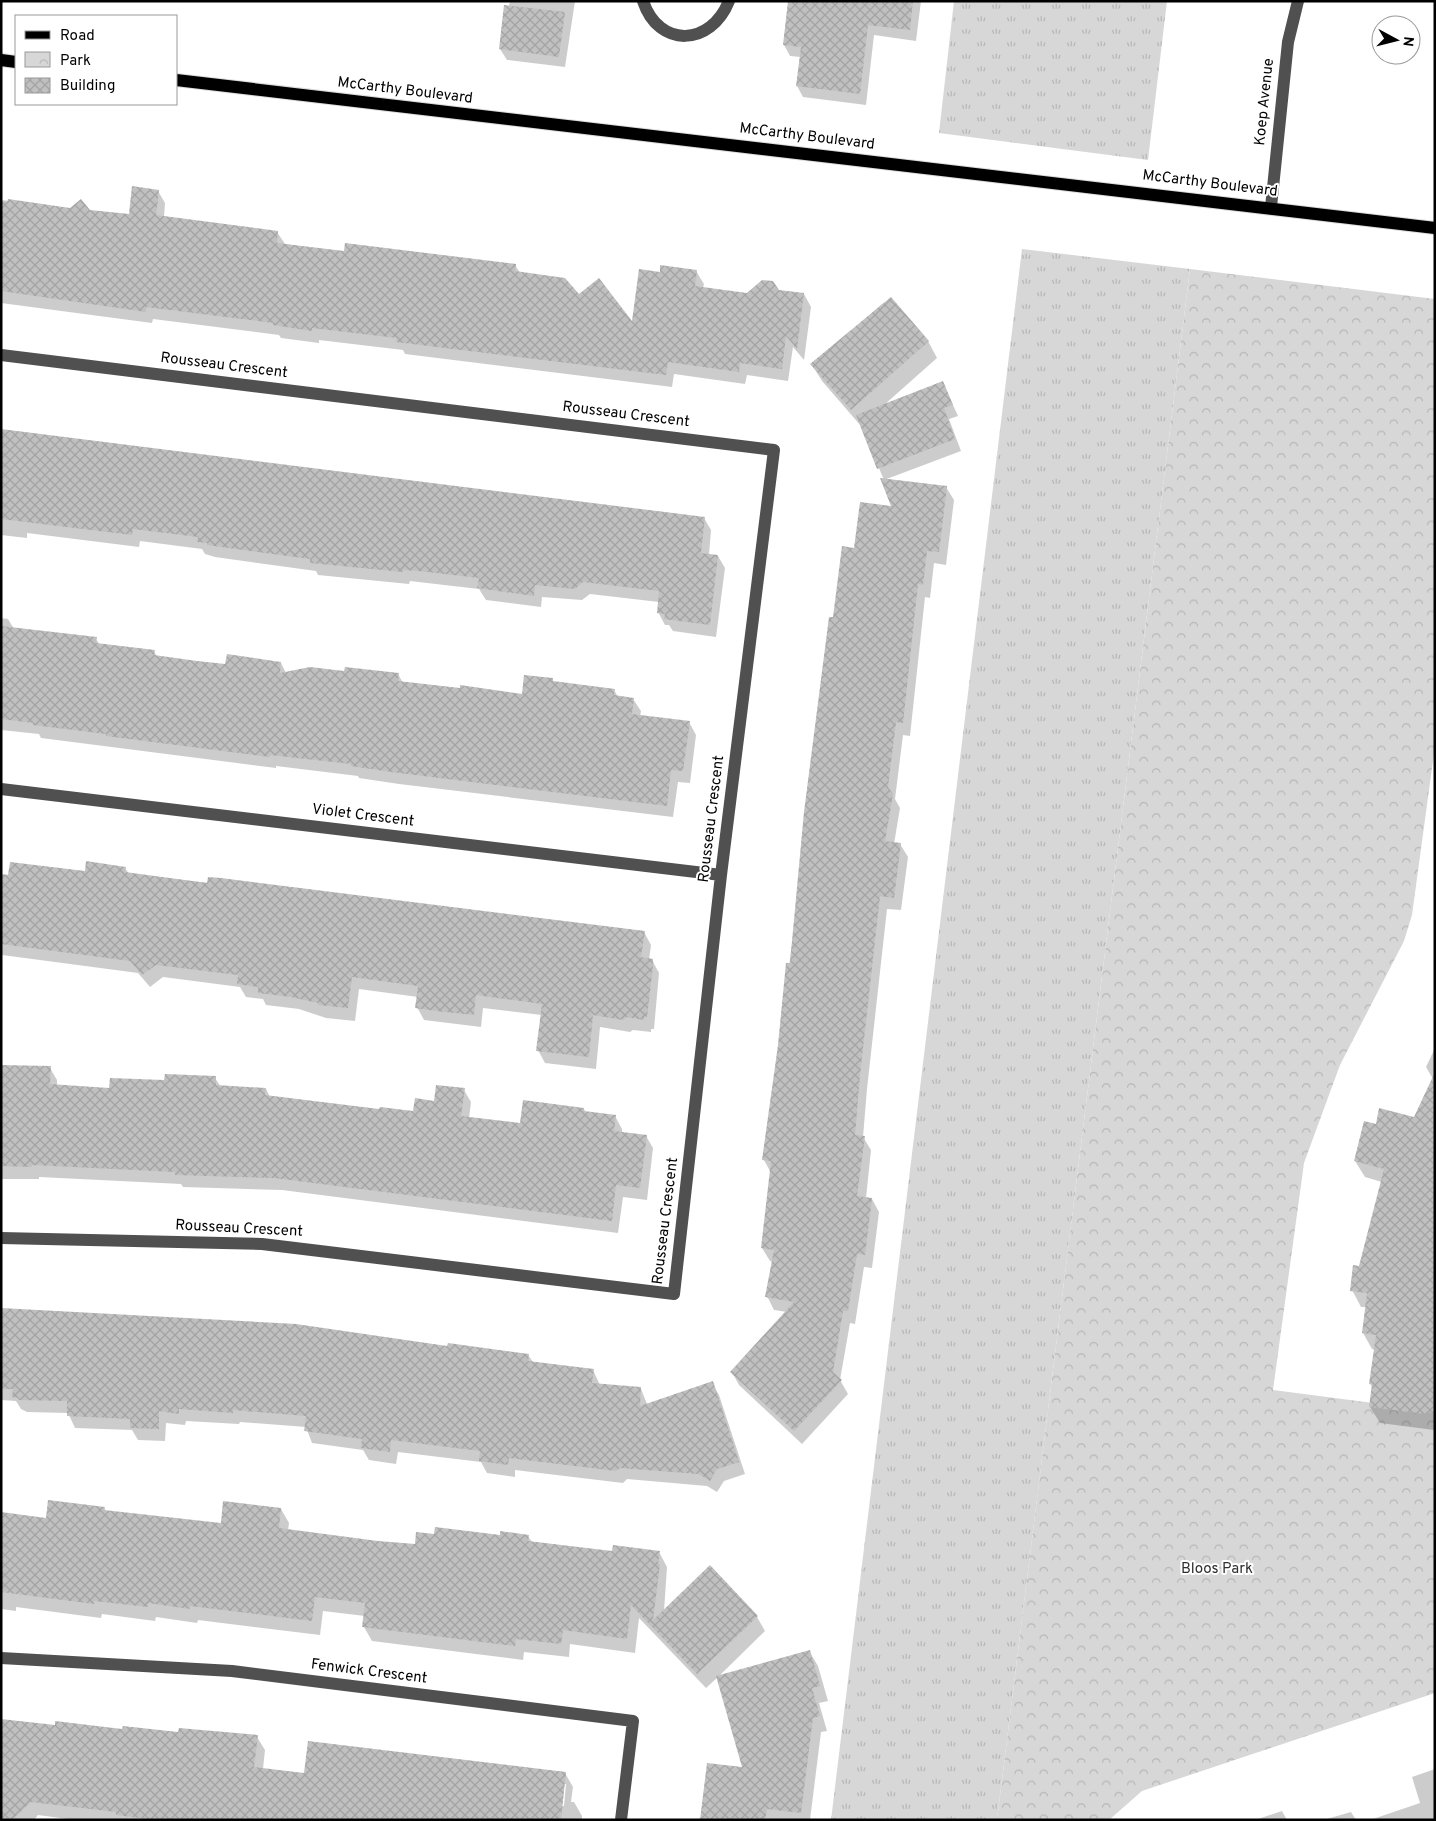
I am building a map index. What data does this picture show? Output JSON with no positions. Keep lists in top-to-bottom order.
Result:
{
  "streets": {
    "main road": ["McCarthy Boulevard"],
    "street": [
      "Koep Avenue",
      "Rousseau Crescent",
      "Violet Crescent",
      "Fenwick Crescent"
    ]
  },
  "crossings": [
    ["McCarthy Boulevard", "Koep Avenue"],
    ["Rousseau Crescent", "Violet Crescent"]
  ],
  "parks": ["Bloos Park"],
  "legend": ["Road", "Park", "Building"],
  "north": "right"
}
